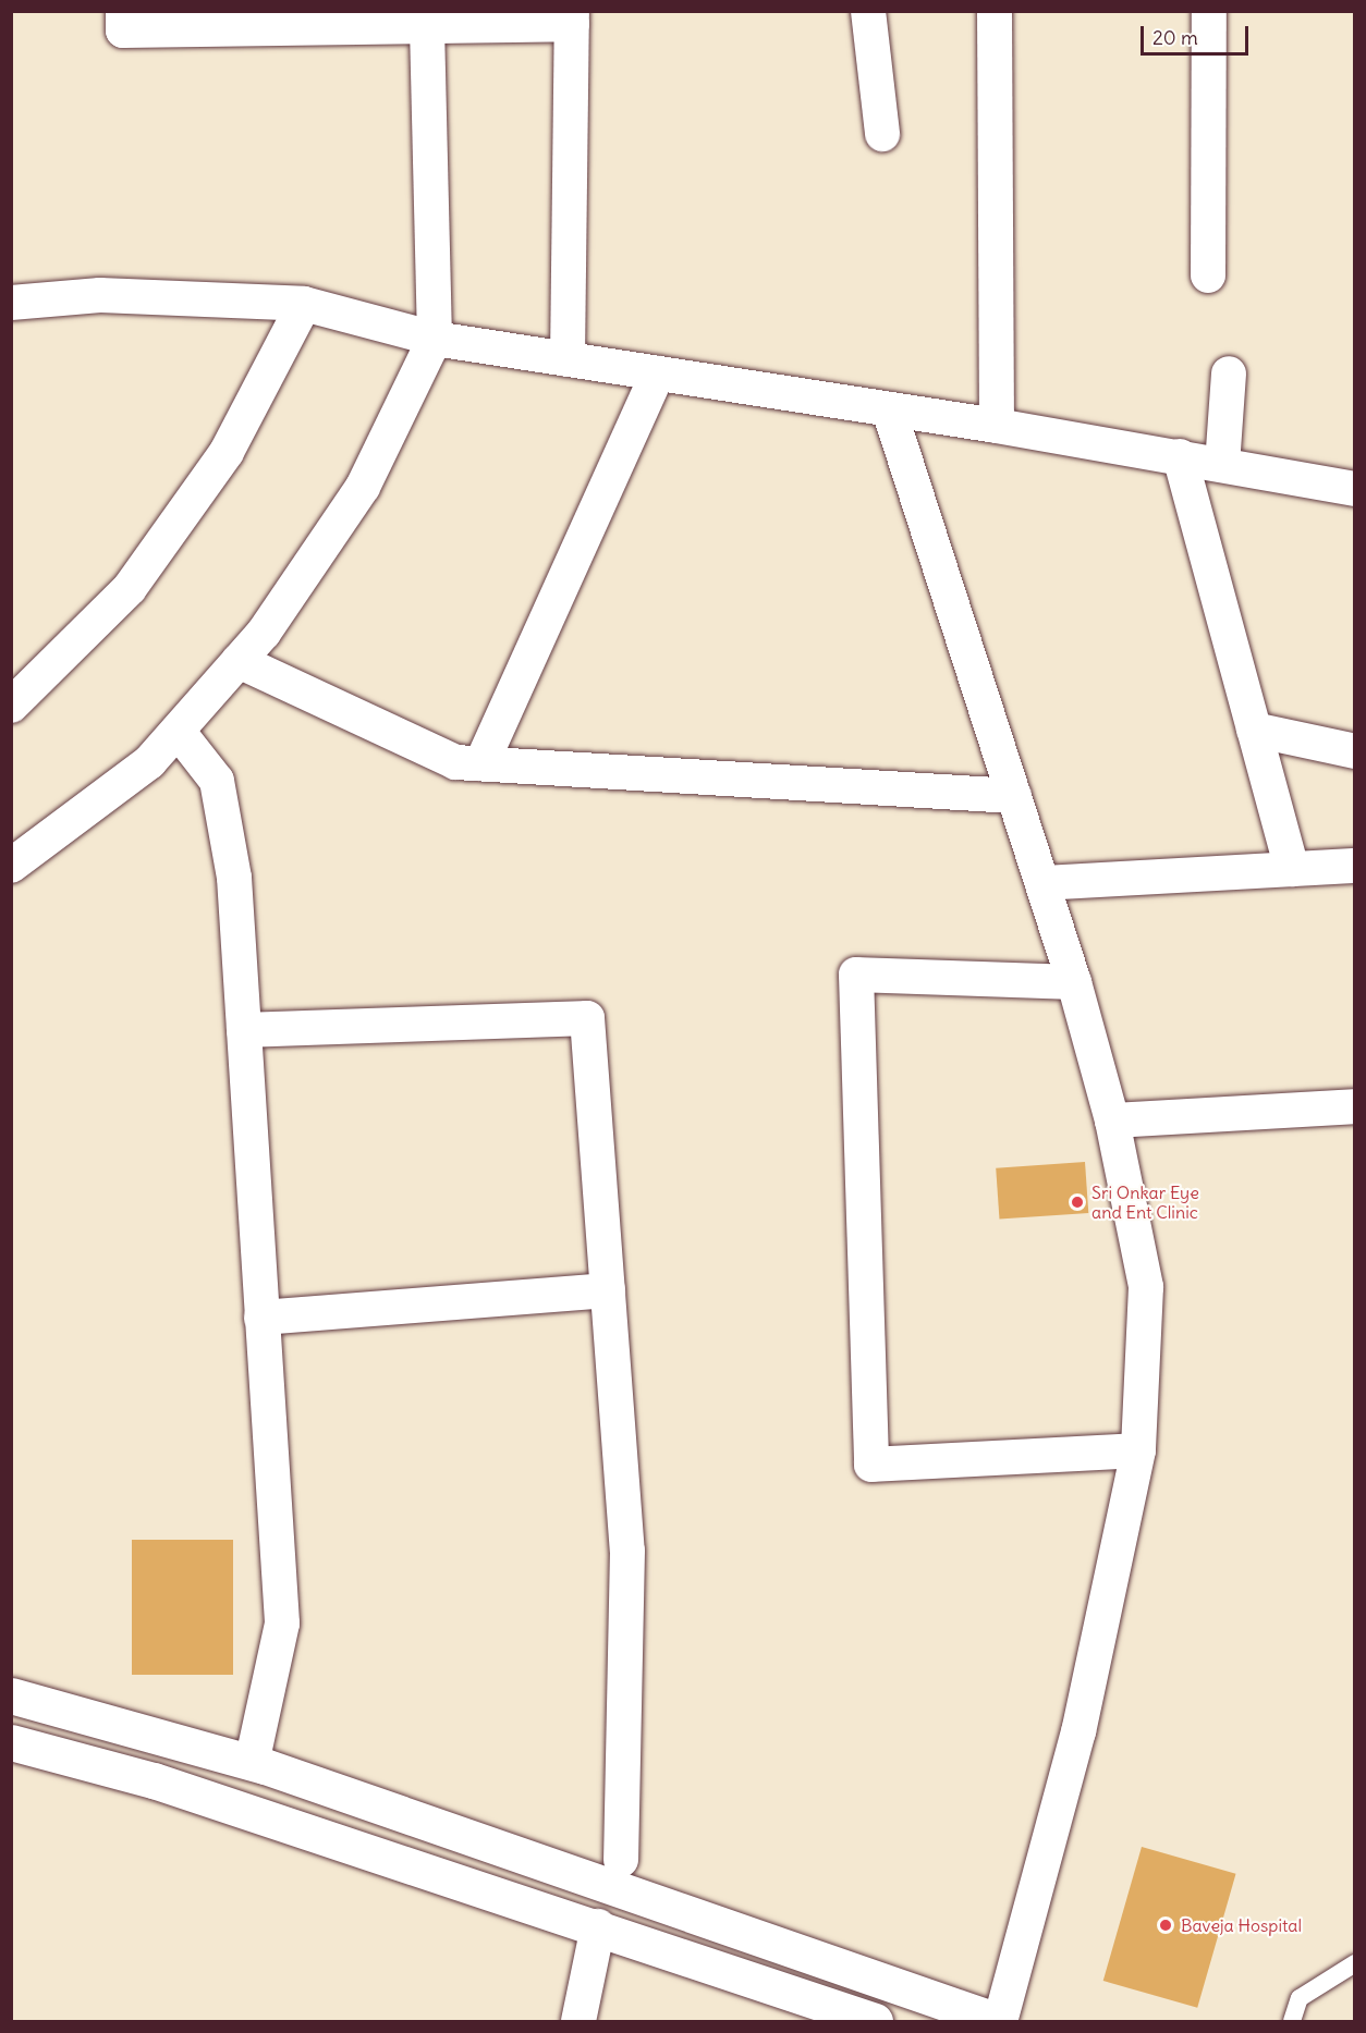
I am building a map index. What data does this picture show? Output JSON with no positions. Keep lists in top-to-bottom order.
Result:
{
  "places": ["Sri Onkar Eye and Ent Clinic", "Baveja Hospital"],
  "scale_bar": "20 m"
}
